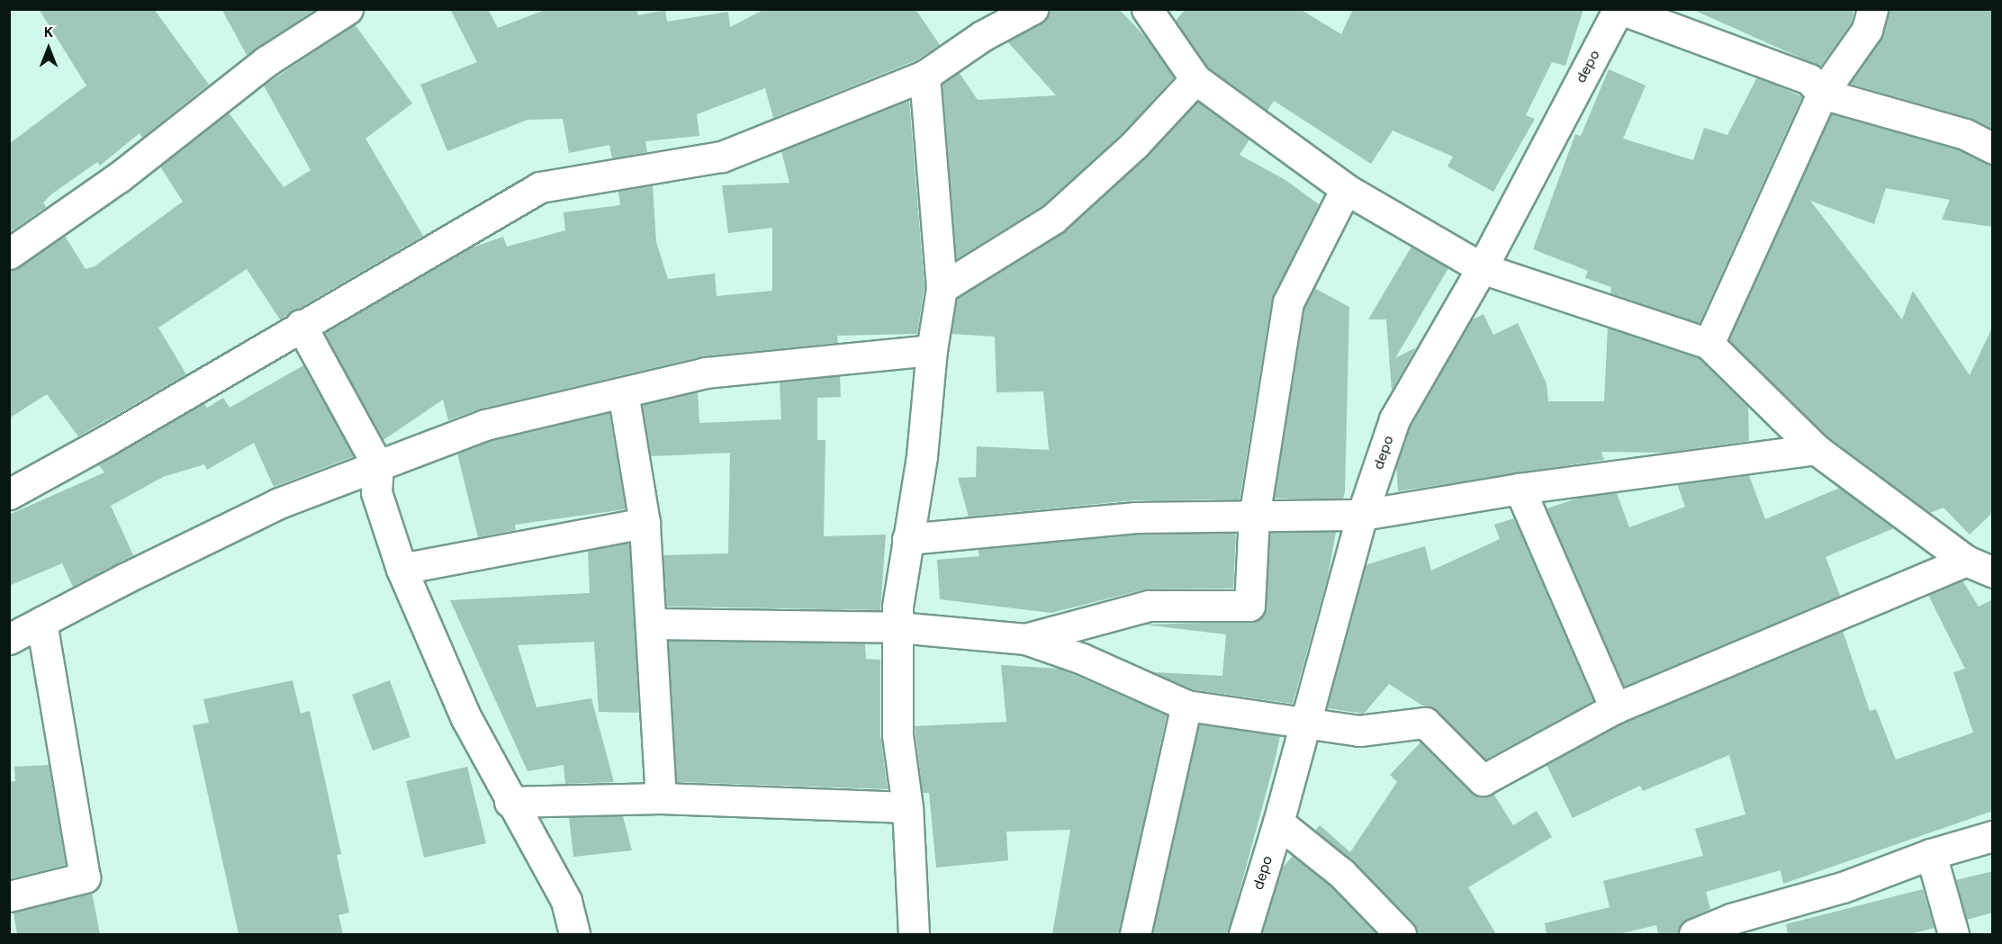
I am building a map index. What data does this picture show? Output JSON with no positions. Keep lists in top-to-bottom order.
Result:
{
  "streets": {
    "street": ["depo"]
  },
  "north": "top"
}
